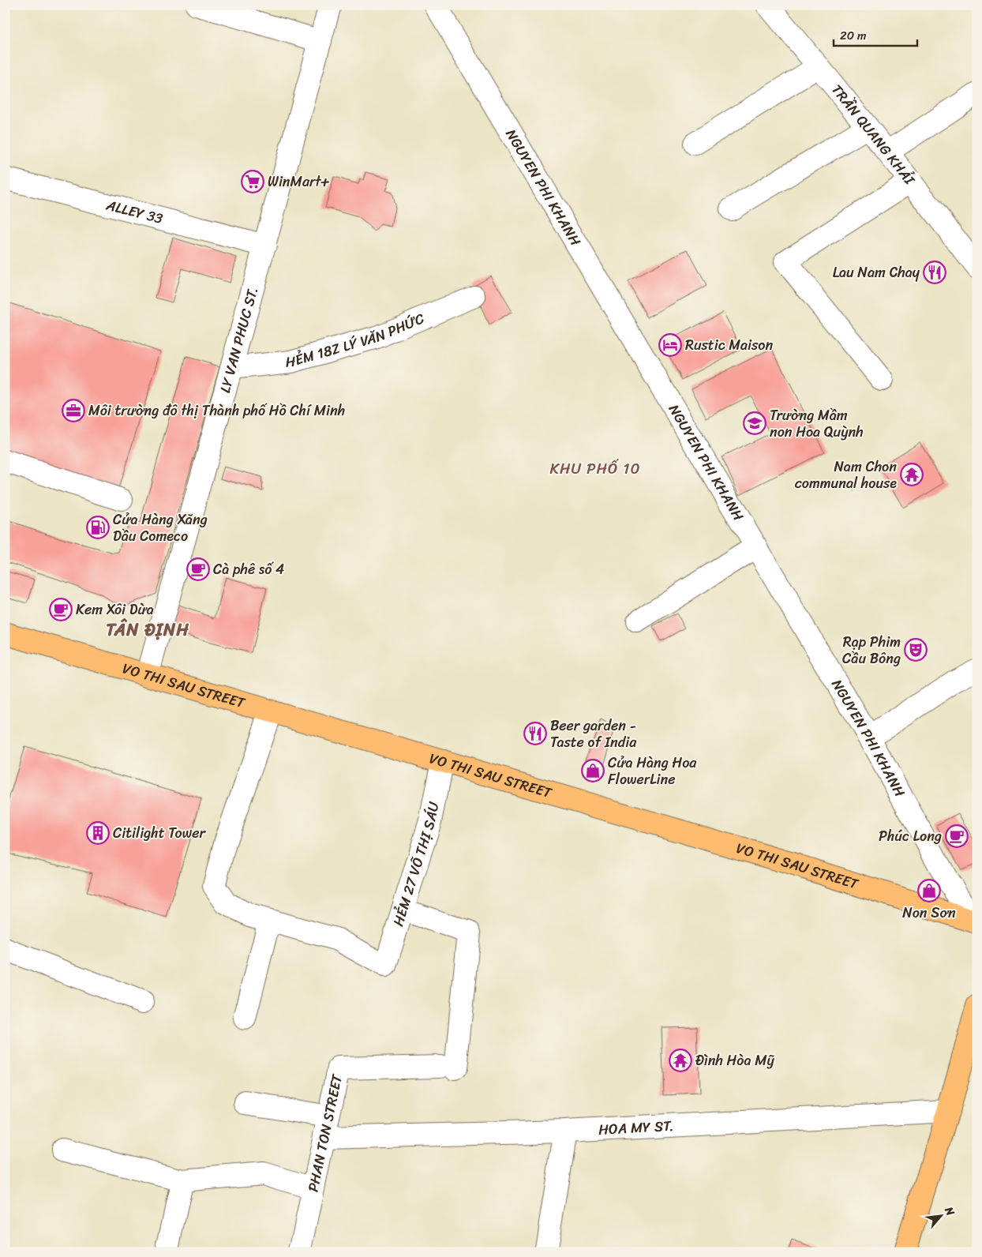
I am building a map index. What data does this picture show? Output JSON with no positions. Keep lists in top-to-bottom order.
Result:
{
  "streets": {
    "main road": ["VO THI SAU STREET"],
    "street": [
      "TRẦN QUANG KHẢI",
      "NGUYEN PHI KHANH",
      "ALLEY 33",
      "HẺM 18Z LÝ VĂN PHỨC",
      "LY VAN PHUC ST.",
      "HẺM 27 VÕ THỊ SÁU",
      "HOA MY ST.",
      "PHAN TON STREET"
    ]
  },
  "crossings": [
    ["NGUYEN PHI KHANH", "VO THI SAU STREET"],
    ["ALLEY 33", "LY VAN PHUC ST."],
    ["HẺM 18Z LÝ VĂN PHỨC", "LY VAN PHUC ST."],
    ["LY VAN PHUC ST.", "VO THI SAU STREET"],
    ["VO THI SAU STREET", "HẺM 27 VÕ THỊ SÁU"],
    ["HẺM 27 VÕ THỊ SÁU", "PHAN TON STREET"],
    ["HOA MY ST.", "PHAN TON STREET"]
  ],
  "districts": ["KHU PHỐ 10", "TÂN ĐỊNH"],
  "places": {
    "supermarket": ["WinMart+"],
    "restaurant": ["Lau Nam Chay", "Beer garden - Taste of India"],
    "hotel": ["Rustic Maison"],
    "office": ["Môi trường đô thị Thành phố Hồ Chí Minh"],
    "school or university": ["Trường Mầm non Hoa Quỳnh"],
    "temple": ["Nam Chon communal house", "Đình Hòa Mỹ"],
    "fuel station": ["Cửa Hàng Xăng Dầu Comeco"],
    "cafe": ["Cà phê số 4", "Kem Xôi Dừa", "Phúc Long"],
    "theatre": ["Rạp Phim Cầu Bông"],
    "shop": ["Cửa Hàng Hoa FlowerLine", "Non Sơn"],
    "building": ["Citilight Tower"]
  },
  "scale_bar": "20 m",
  "north": "top right"
}
